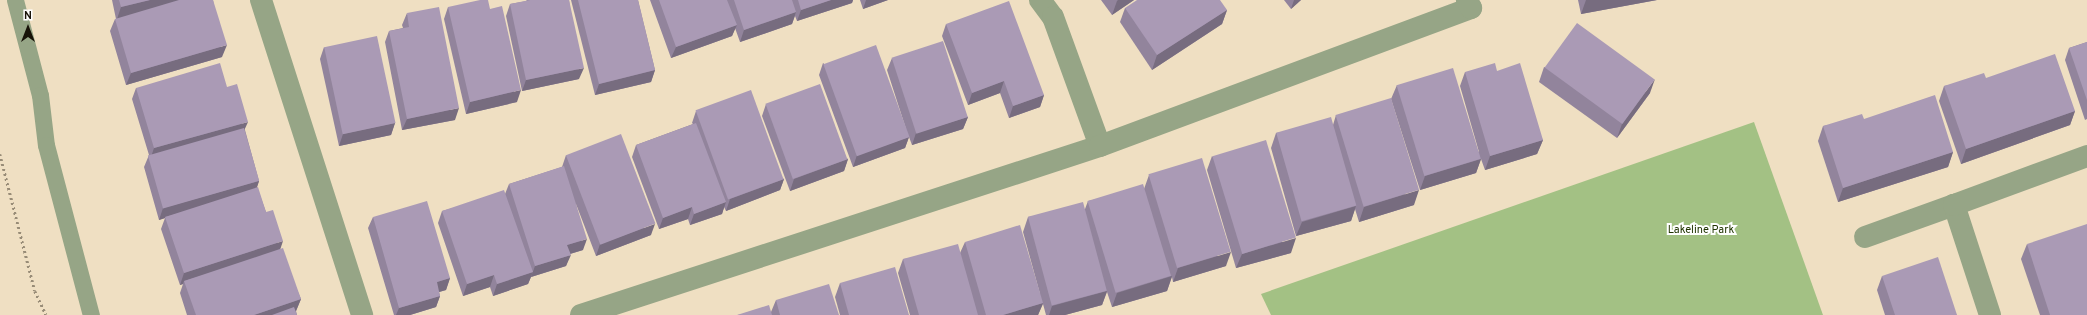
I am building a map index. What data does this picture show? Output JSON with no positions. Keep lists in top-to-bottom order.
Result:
{
  "parks": ["Lakeline Park"],
  "north": "top"
}
